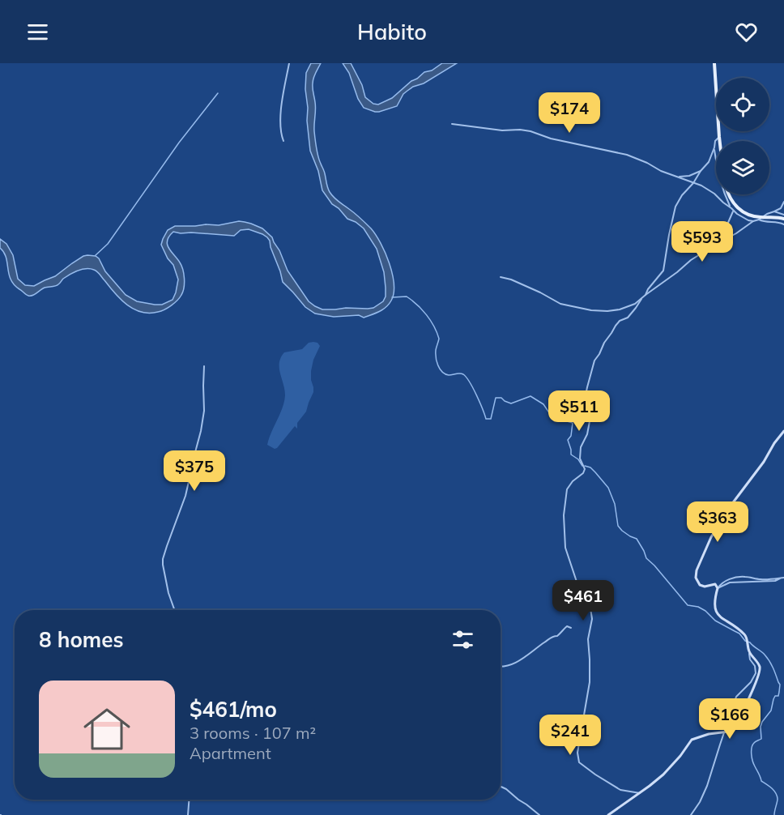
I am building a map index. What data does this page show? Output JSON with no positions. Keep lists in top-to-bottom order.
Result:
{
  "page": {
    "header": "Habito",
    "price": [
      "$174",
      "$593",
      "$511",
      "$375",
      "$363",
      "$461",
      "$166",
      "$241"
    ],
    "heading": "8 homes",
    "list": [
      {
        "name": "$461/mo",
        "note": "3 rooms · 107 m² · Apartment"
      }
    ]
  }
}
